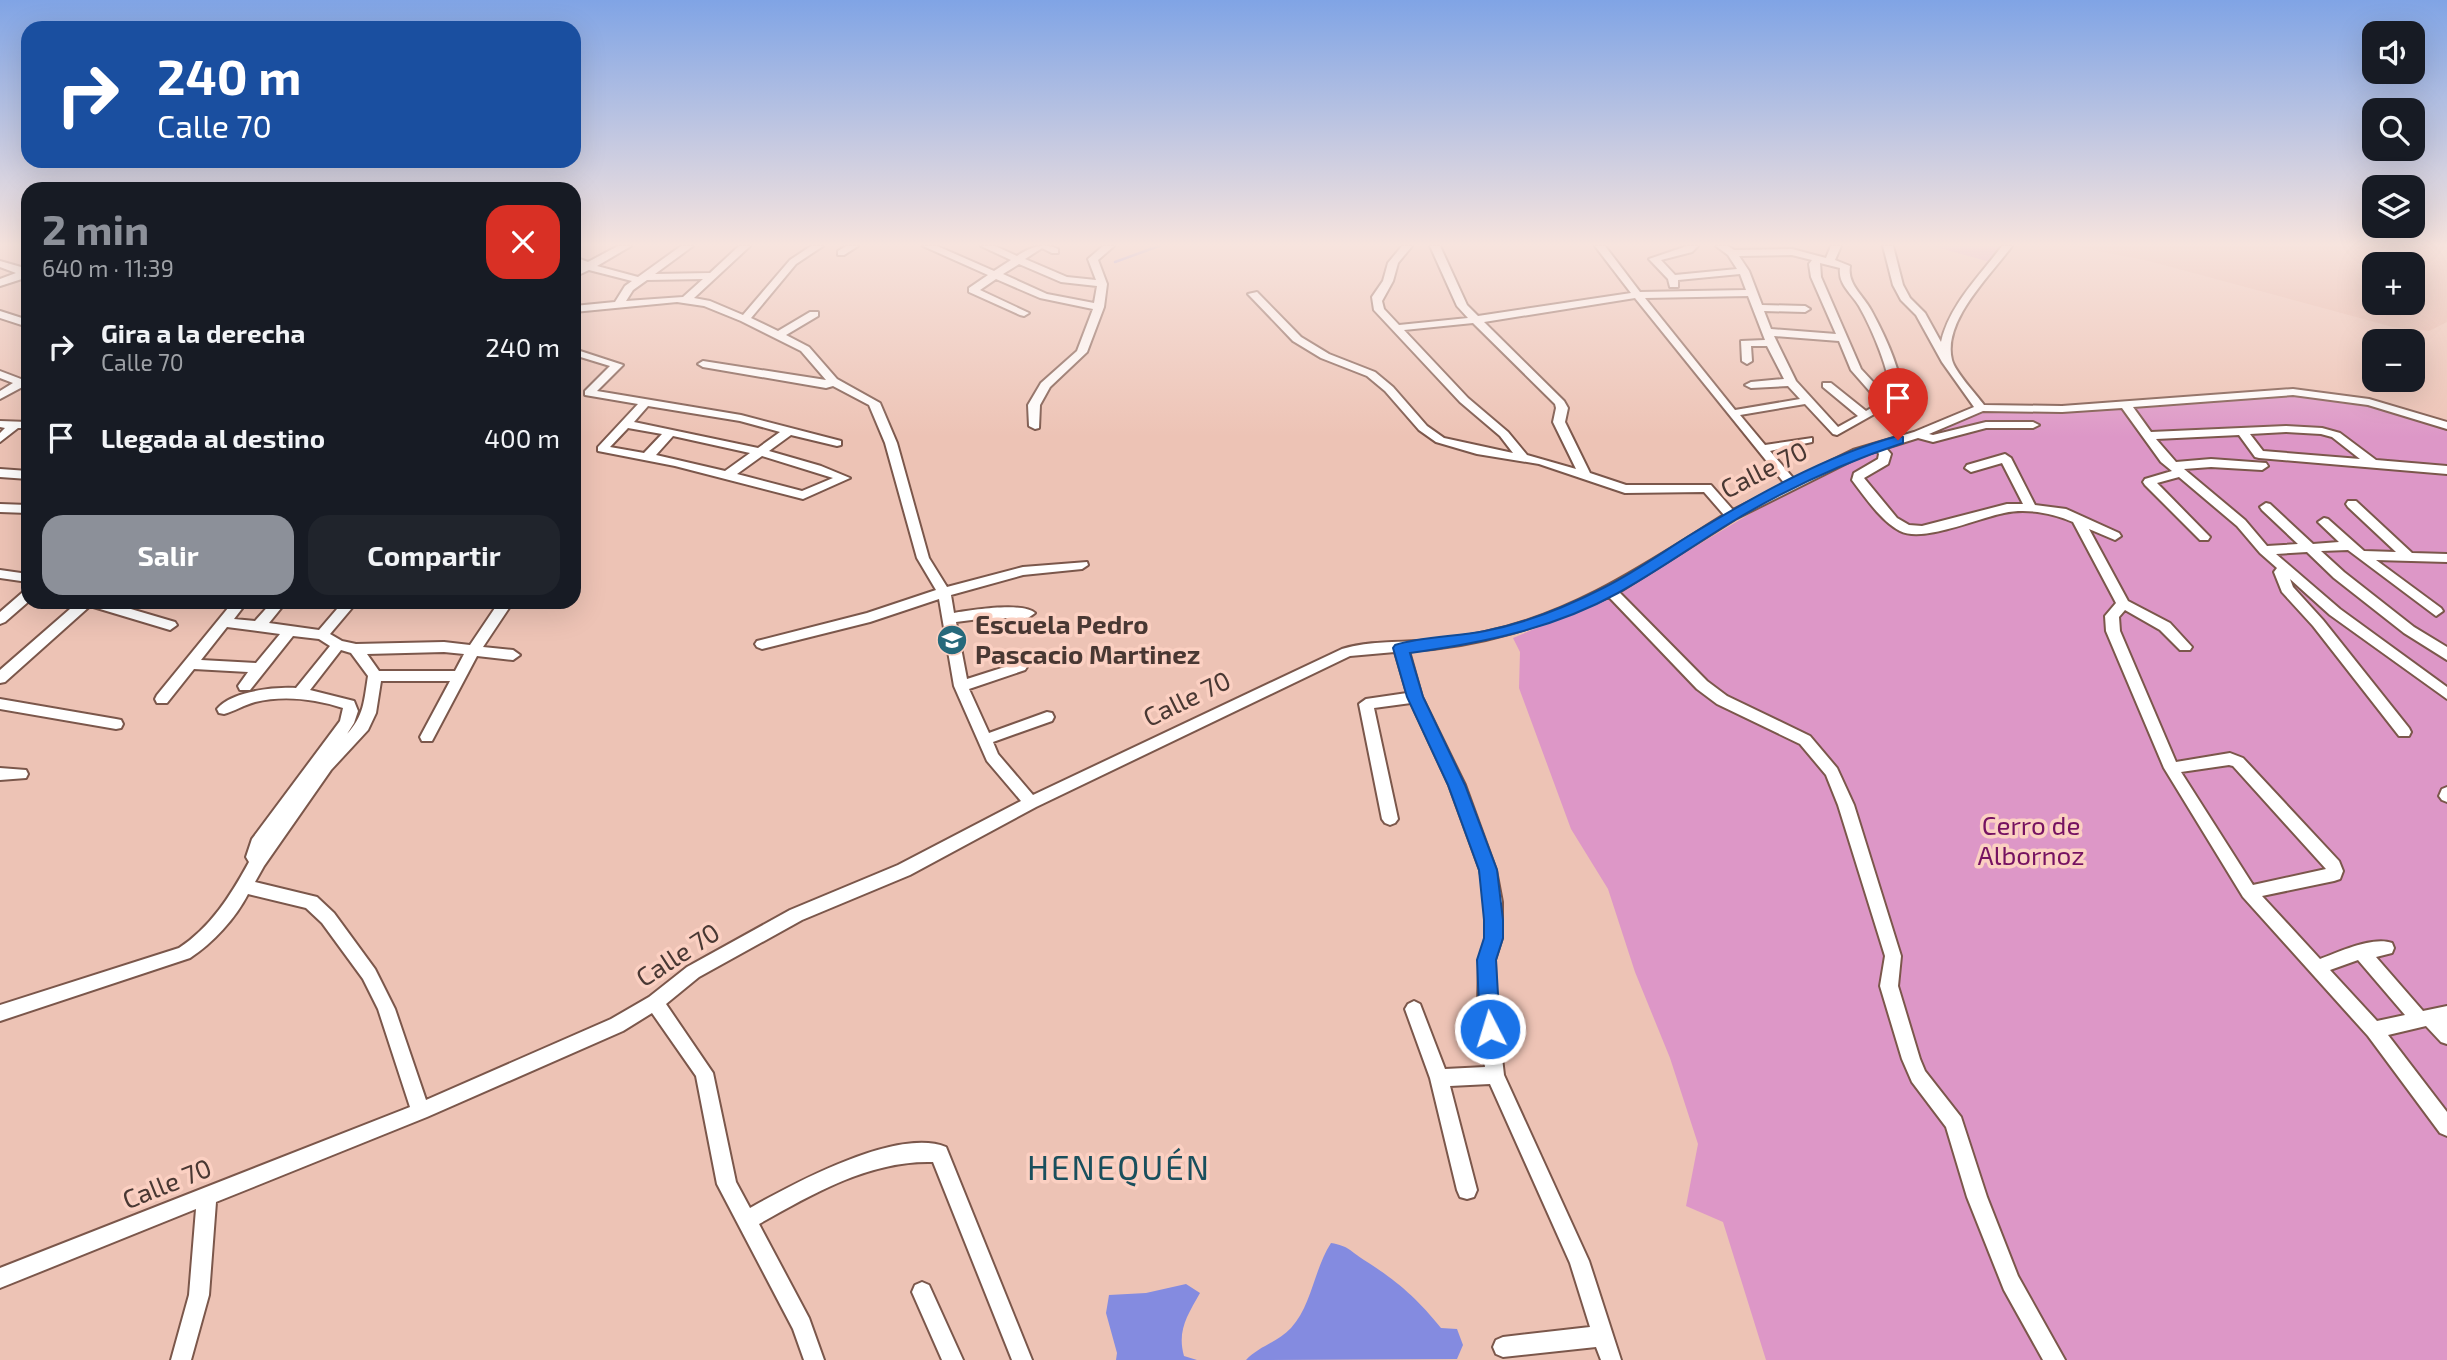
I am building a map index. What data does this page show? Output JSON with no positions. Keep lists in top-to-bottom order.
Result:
{
  "streets": {
    "street": ["Calle 70"]
  },
  "districts": ["HENEQUÉN"],
  "parks": ["Cerro de Albornoz"],
  "places": {
    "school or university": ["Escuela Pedro Pascacio Martinez"]
  },
  "page": {
    "map_buttons": ["+", "−"],
    "turn": ["240 m", "Calle 70"],
    "heading": ["2 min", "640 m · 11:39"],
    "list": [
      {
        "name": "Gira a la derecha",
        "note": "Calle 70",
        "value": "240 m"
      },
      {
        "name": "Llegada al destino",
        "value": "400 m"
      }
    ],
    "buttons": ["Salir", "Compartir"]
  }
}
